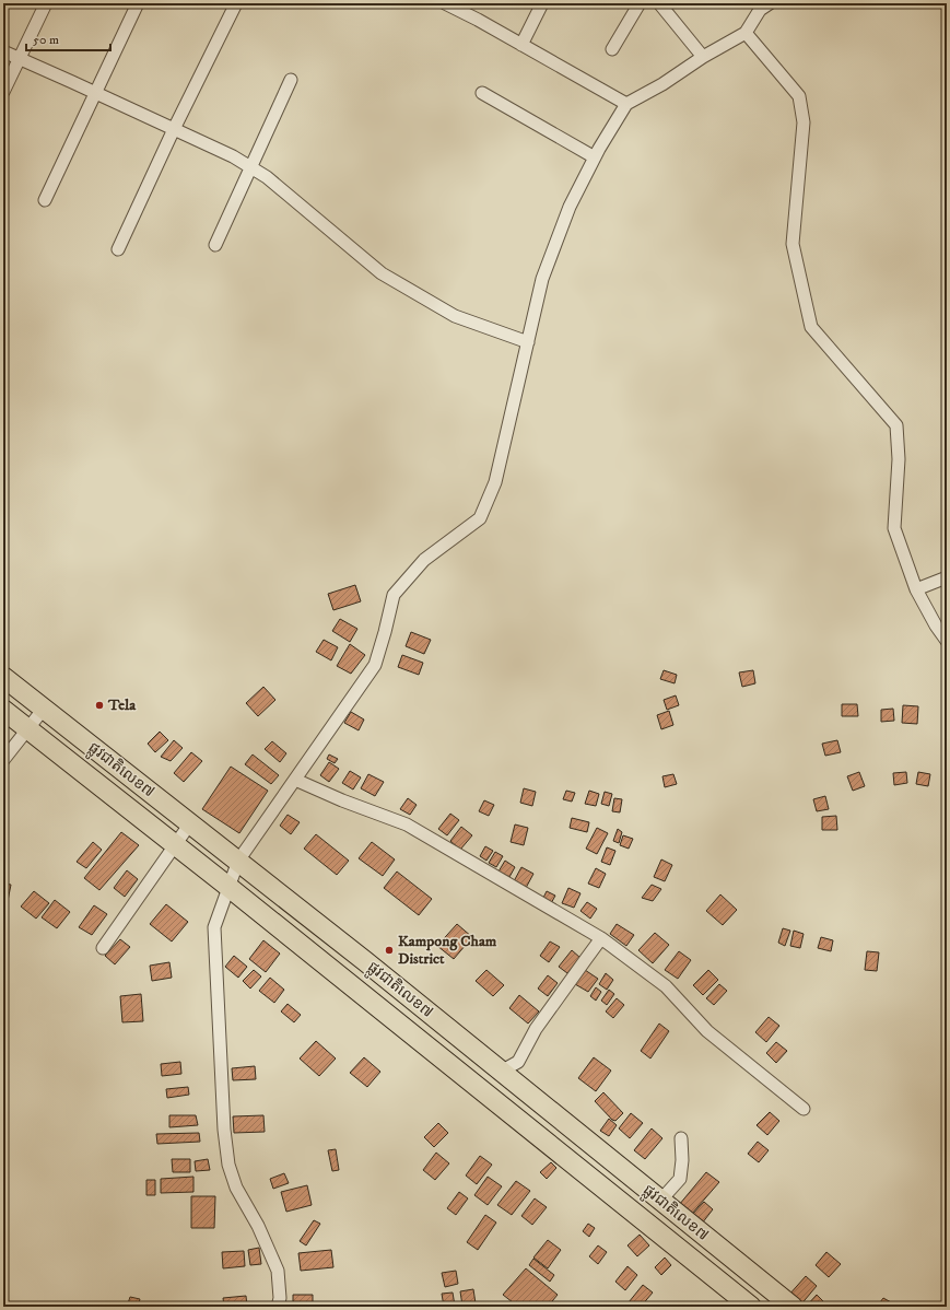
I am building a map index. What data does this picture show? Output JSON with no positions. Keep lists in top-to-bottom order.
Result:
{
  "streets": {
    "highway": ["ផ្លូវជាតិលេខ៧"]
  },
  "places": ["Tela", "Kampong Cham District"],
  "scale_bar": "50 m"
}
